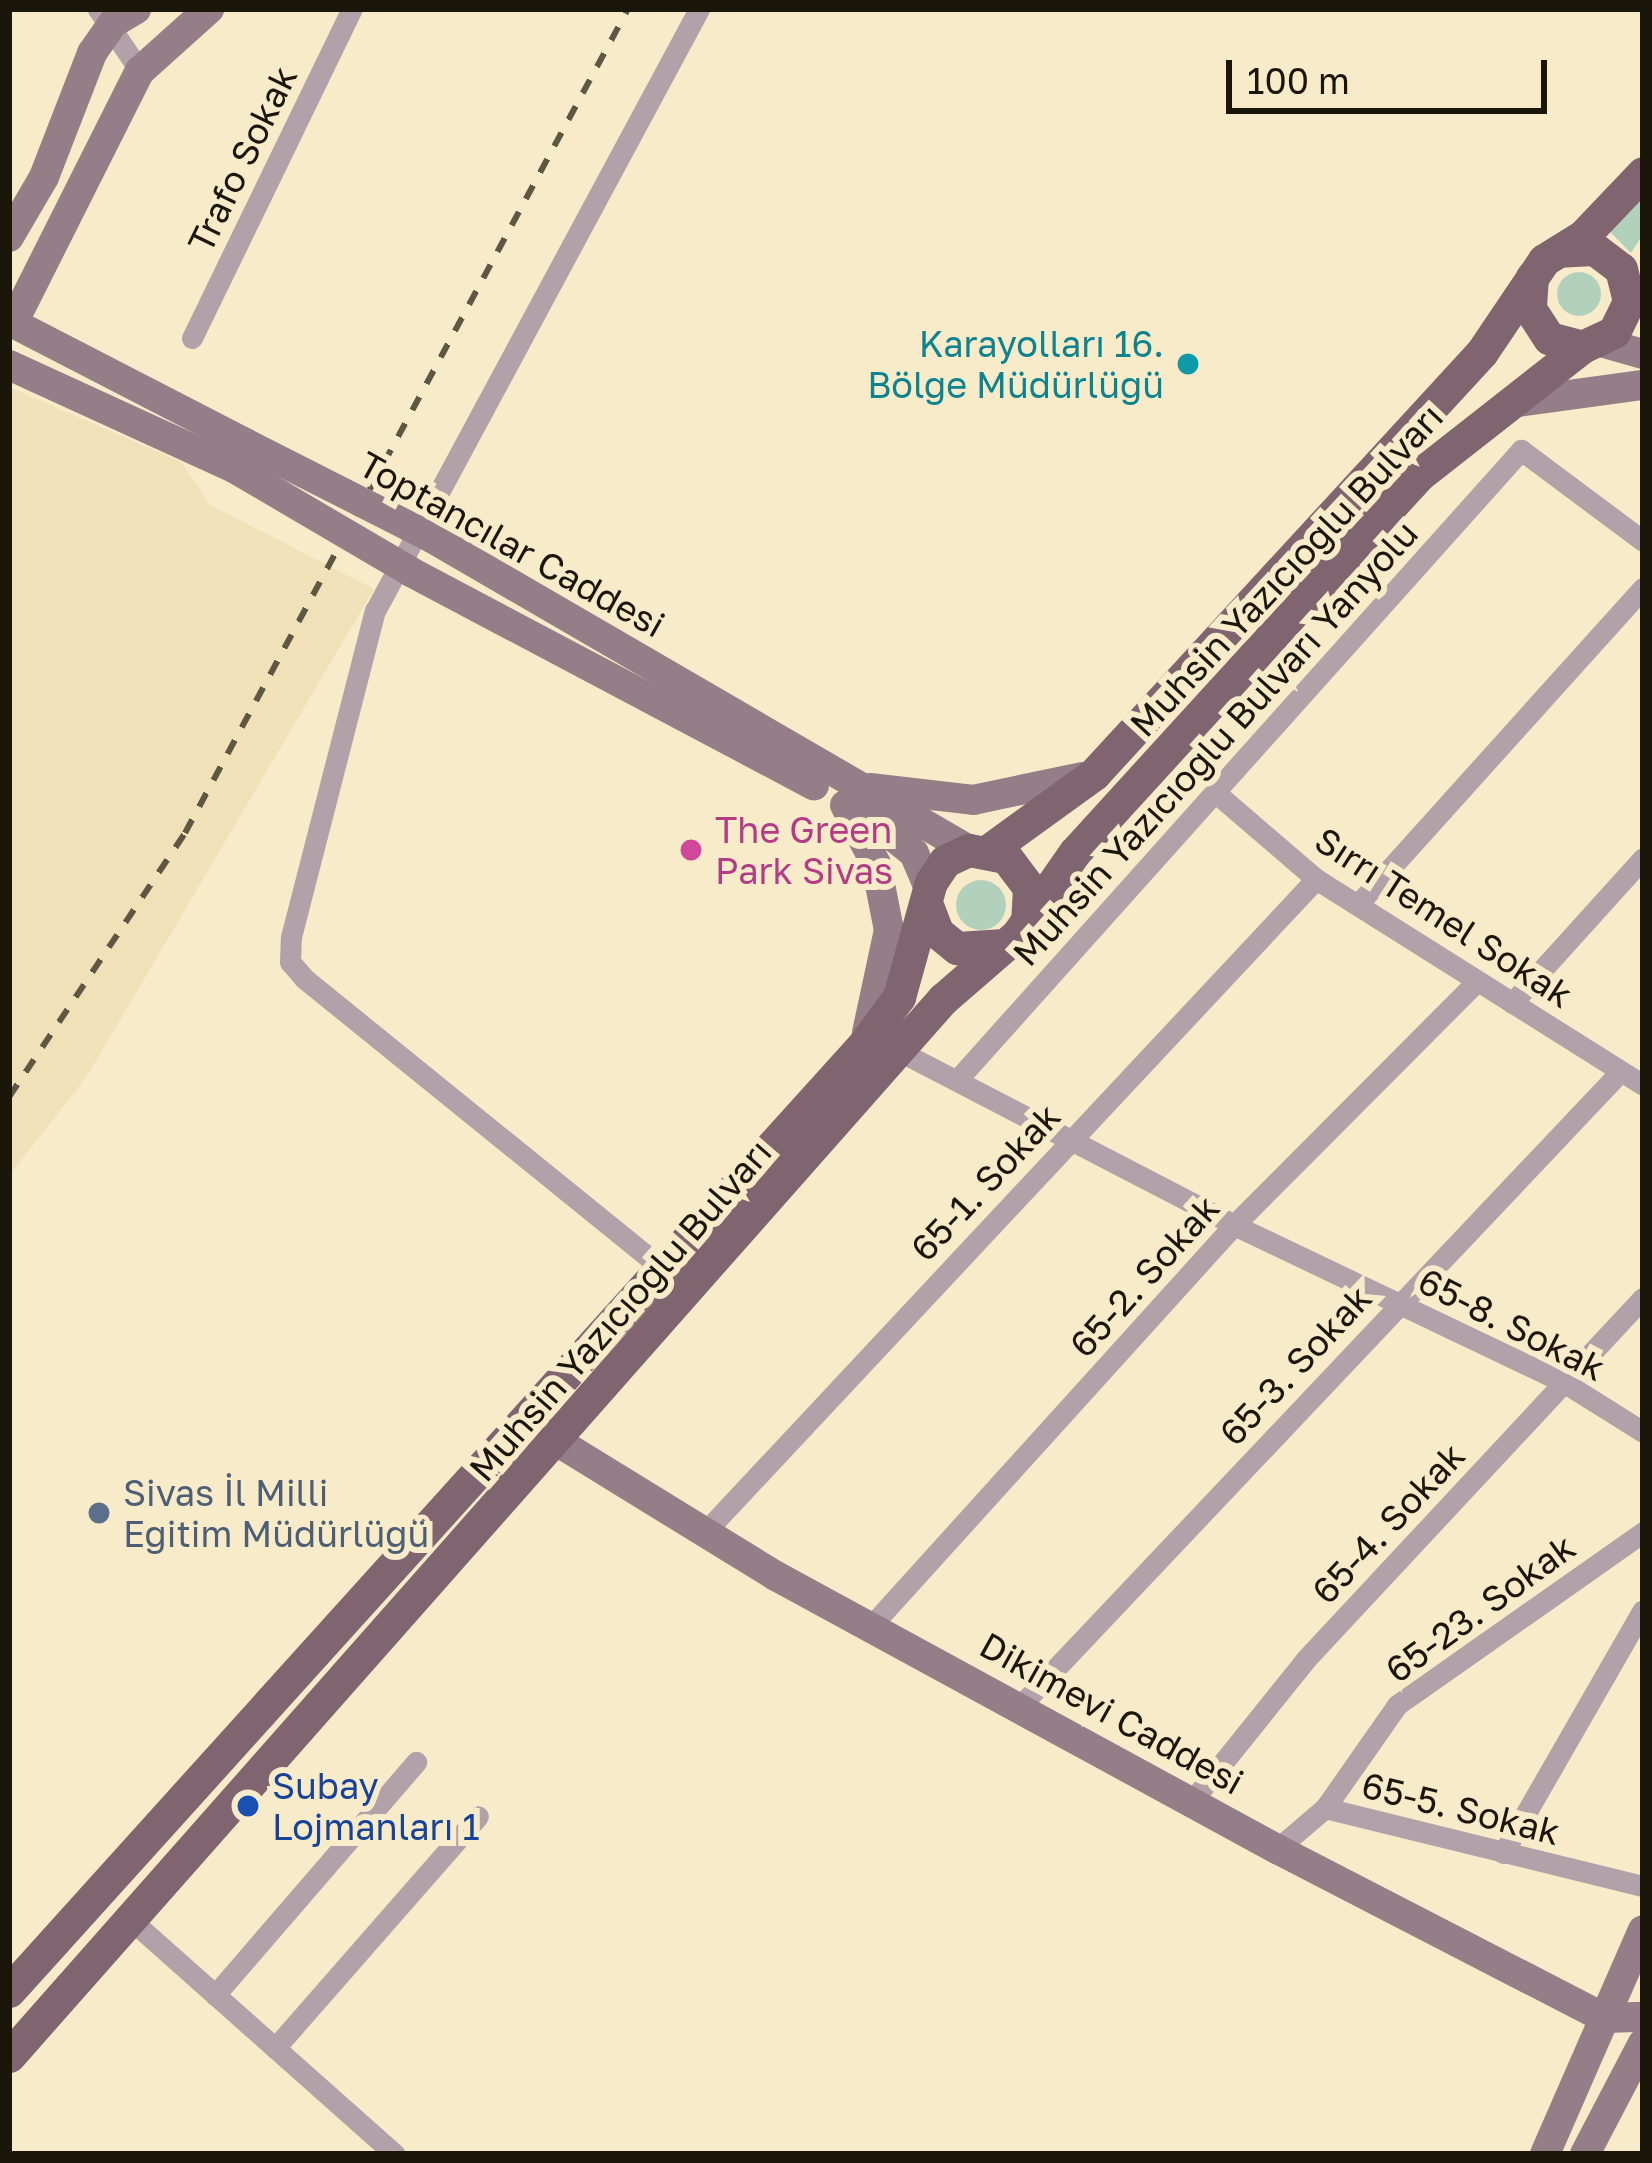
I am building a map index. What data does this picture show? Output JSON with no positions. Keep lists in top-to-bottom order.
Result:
{
  "streets": {
    "main road": ["Muhsin Yazıcıoğlu Bulvarı"],
    "street": [
      "Trafo Sokak",
      "Toptancılar Caddesi",
      "Muhsin Yazıcıoğlu Bulvarı Yanyolu",
      "Sırrı Temel Sokak",
      "65-1. Sokak",
      "65-2. Sokak",
      "65-8. Sokak",
      "65-3. Sokak",
      "65-4. Sokak",
      "65-23. Sokak",
      "Dikimevi Caddesi",
      "65-5. Sokak"
    ]
  },
  "crossings": [
    ["Toptancılar Caddesi", "Muhsin Yazıcıoğlu Bulvarı"],
    ["Muhsin Yazıcıoğlu Bulvarı", "65-8. Sokak"],
    ["Muhsin Yazıcıoğlu Bulvarı", "Dikimevi Caddesi"],
    ["Muhsin Yazıcıoğlu Bulvarı Yanyolu", "Sırrı Temel Sokak"],
    ["Muhsin Yazıcıoğlu Bulvarı Yanyolu", "65-8. Sokak"],
    ["Sırrı Temel Sokak", "65-1. Sokak"],
    ["Sırrı Temel Sokak", "65-2. Sokak"],
    ["Sırrı Temel Sokak", "65-3. Sokak"],
    ["65-1. Sokak", "65-8. Sokak"],
    ["65-1. Sokak", "Dikimevi Caddesi"],
    ["65-2. Sokak", "65-8. Sokak"],
    ["65-2. Sokak", "Dikimevi Caddesi"],
    ["65-8. Sokak", "65-3. Sokak"],
    ["65-8. Sokak", "65-4. Sokak"],
    ["65-3. Sokak", "Dikimevi Caddesi"],
    ["65-4. Sokak", "Dikimevi Caddesi"],
    ["65-23. Sokak", "65-5. Sokak"],
    ["Dikimevi Caddesi", "65-5. Sokak"]
  ],
  "places": [
    "Karayolları 16. Bölge Müdürlüğü",
    "The Green Park Sivas",
    "Sivas İl Milli Eğitim Müdürlüğü",
    "Subay Lojmanları 1"
  ],
  "scale_bar": "100 m"
}
